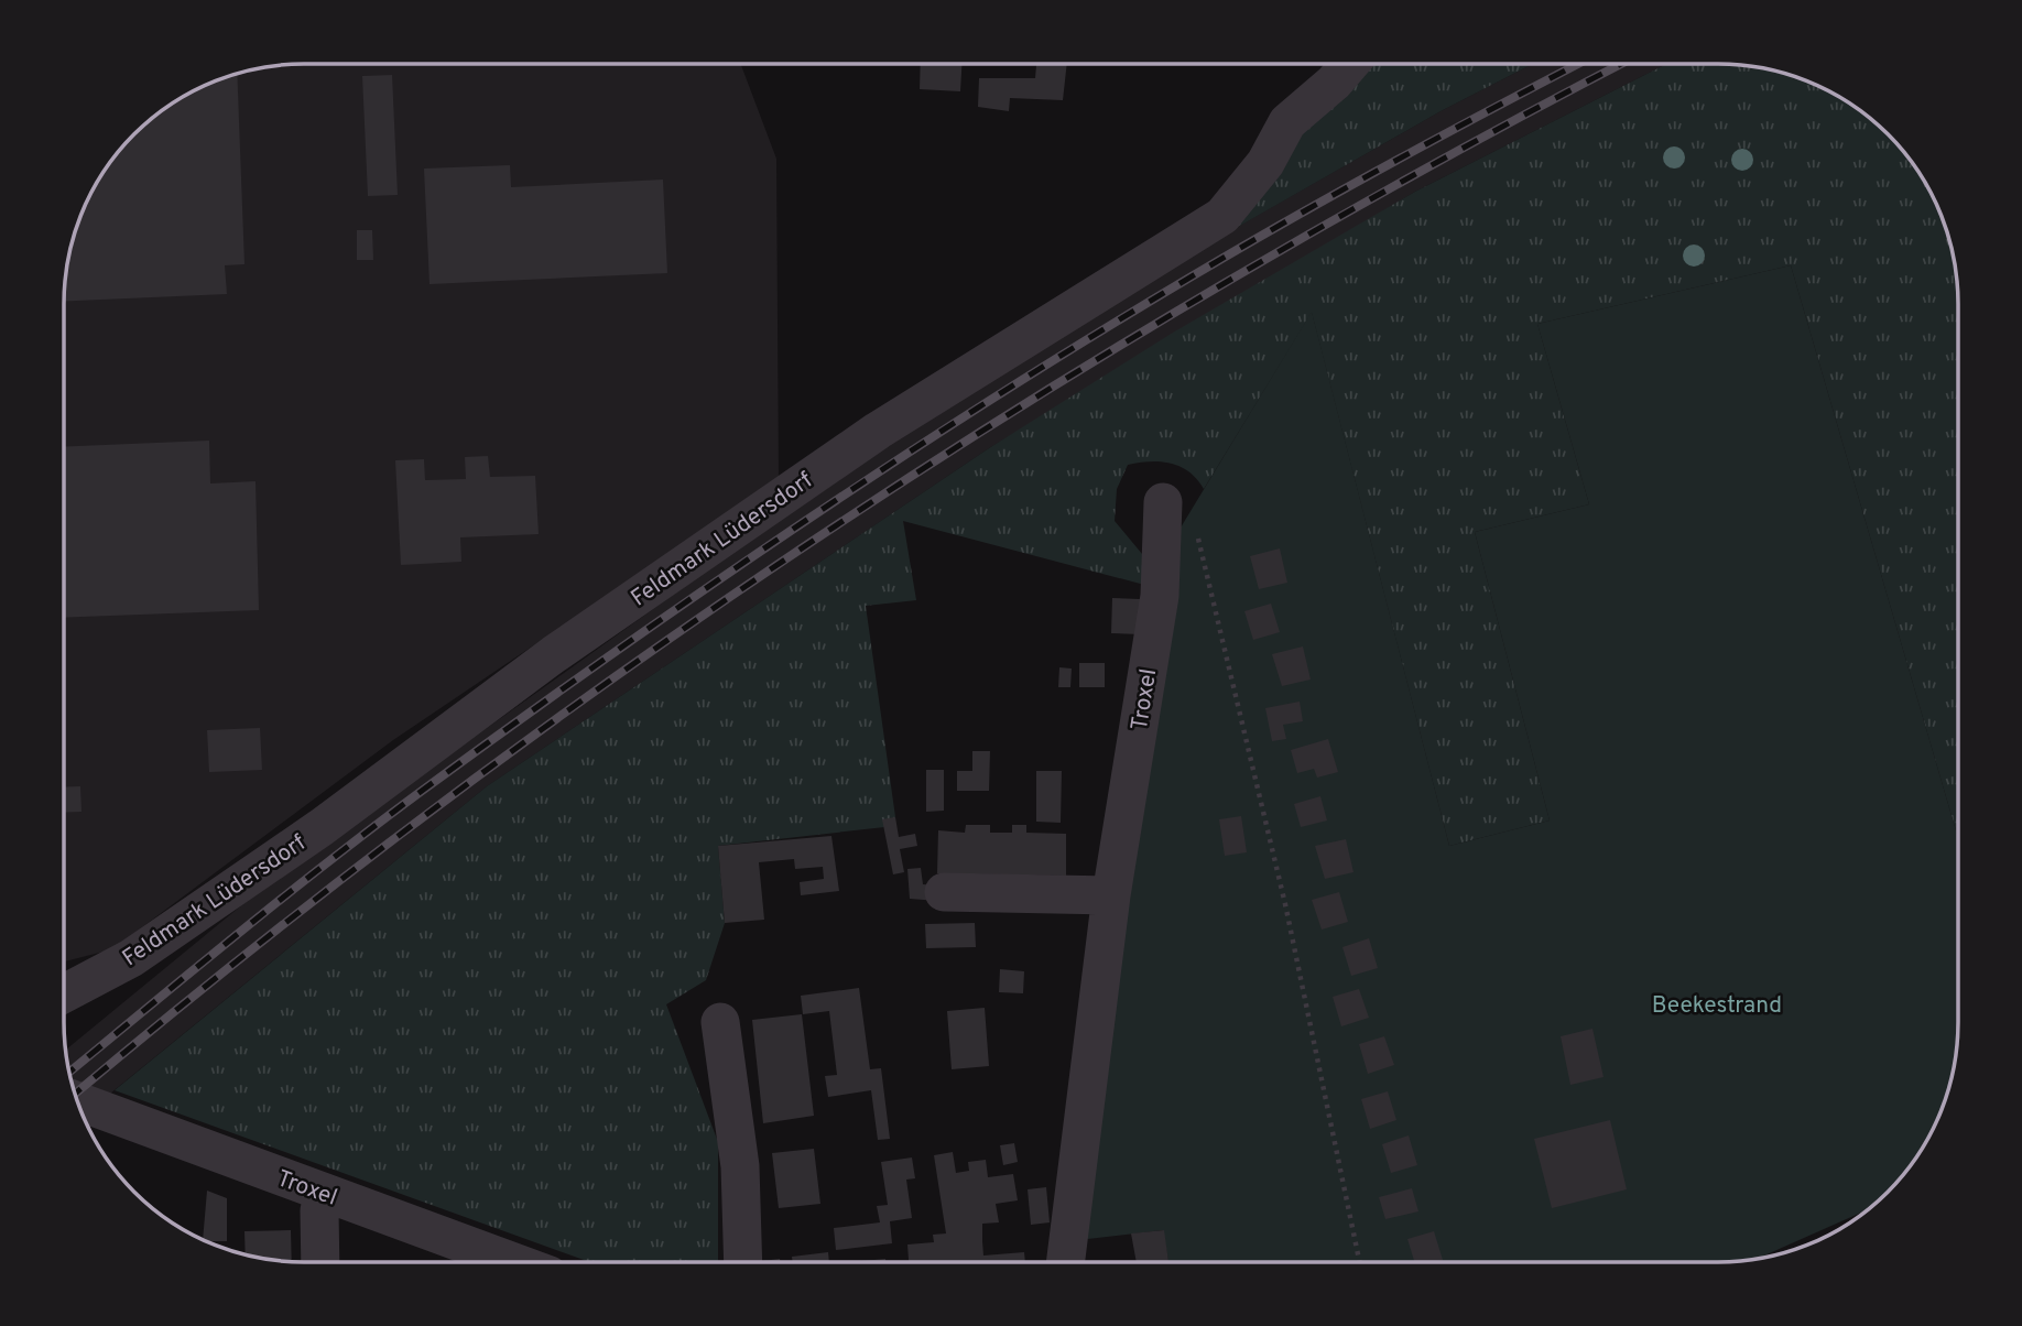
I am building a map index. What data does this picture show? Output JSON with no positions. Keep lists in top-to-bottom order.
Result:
{
  "streets": {
    "street": ["Feldmark Lüdersdorf", "Troxel"]
  },
  "parks": ["Beekestrand"]
}
